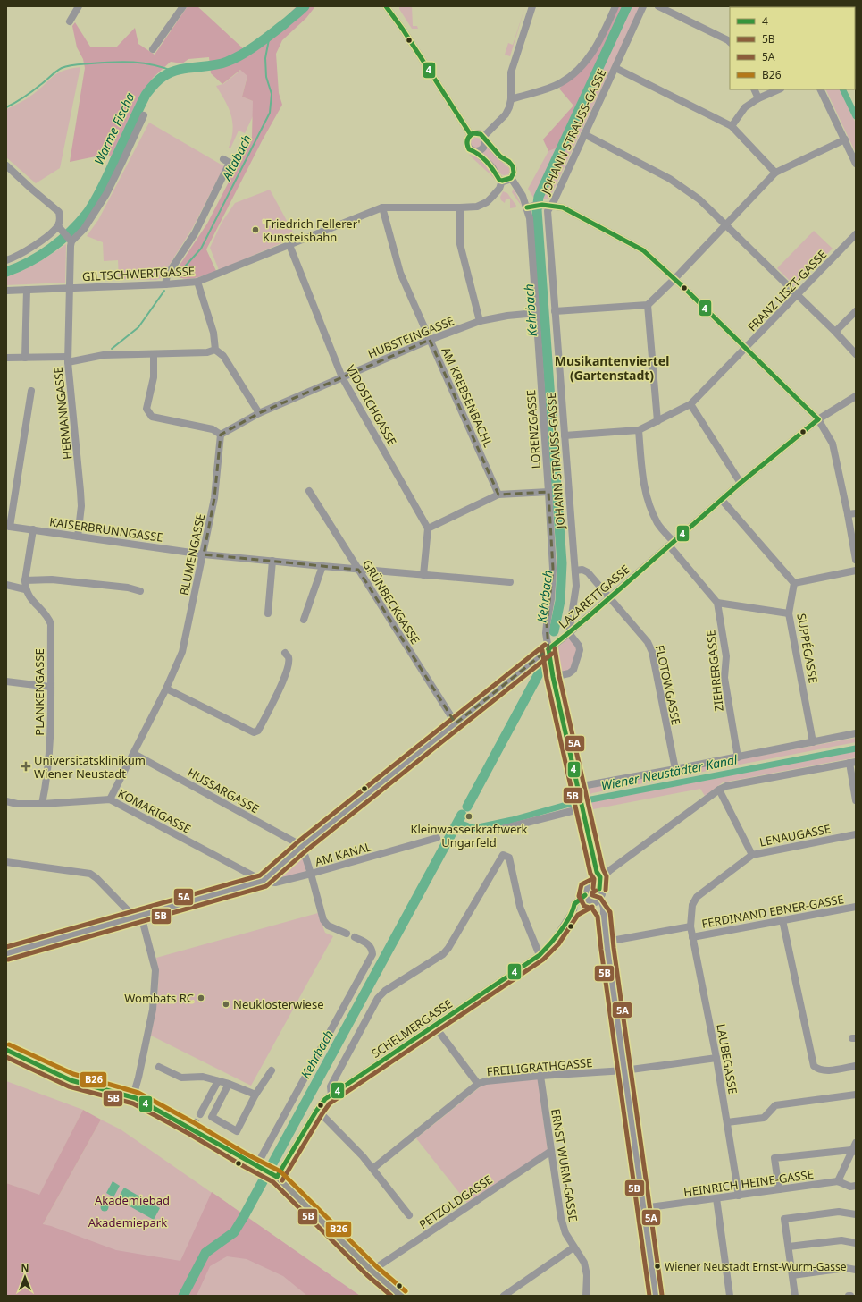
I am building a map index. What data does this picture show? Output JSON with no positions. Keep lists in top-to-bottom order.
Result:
{
  "streets": {
    "street": [
      "JOHANN STRAUSS-GASSE",
      "GILTSCHWERTGASSE",
      "FRANZ LISZT-GASSE",
      "HUBSTEINGASSE",
      "AM KREBSENBACHL",
      "VIDOSICHGASSE",
      "HERMANNGASSE",
      "LORENZGASSE",
      "KAISERBRUNNGASSE",
      "BLUMENGASSE",
      "LAZARETTGASSE",
      "GRÜNBECKGASSE",
      "SUPPÉGASSE",
      "ZIEHRERGASSE",
      "FLOTOWGASSE",
      "PLANKENGASSE",
      "HUSSARGASSE",
      "KOMARIGASSE",
      "LENAUGASSE",
      "AM KANAL",
      "FERDINAND EBNER-GASSE",
      "SCHELMERGASSE",
      "LAUBEGASSE",
      "FREILIGRATHGASSE",
      "ERNST WURM-GASSE",
      "HEINRICH HEINE-GASSE",
      "PETZOLDGASSE"
    ]
  },
  "crossings": [
    ["JOHANN STRAUSS-GASSE", "FRANZ LISZT-GASSE"],
    ["JOHANN STRAUSS-GASSE", "LAZARETTGASSE"],
    ["GILTSCHWERTGASSE", "AM KREBSENBACHL"],
    ["GILTSCHWERTGASSE", "VIDOSICHGASSE"],
    ["GILTSCHWERTGASSE", "HERMANNGASSE"],
    ["HUBSTEINGASSE", "AM KREBSENBACHL"],
    ["HUBSTEINGASSE", "VIDOSICHGASSE"],
    ["HUBSTEINGASSE", "LORENZGASSE"],
    ["HUBSTEINGASSE", "BLUMENGASSE"],
    ["HERMANNGASSE", "KAISERBRUNNGASSE"],
    ["LORENZGASSE", "LAZARETTGASSE"],
    ["KAISERBRUNNGASSE", "BLUMENGASSE"],
    ["KAISERBRUNNGASSE", "GRÜNBECKGASSE"],
    ["BLUMENGASSE", "HUSSARGASSE"],
    ["BLUMENGASSE", "KOMARIGASSE"],
    ["LAZARETTGASSE", "GRÜNBECKGASSE"],
    ["LAZARETTGASSE", "FLOTOWGASSE"],
    ["LAZARETTGASSE", "HUSSARGASSE"],
    ["LAZARETTGASSE", "KOMARIGASSE"],
    ["LAZARETTGASSE", "AM KANAL"],
    ["PLANKENGASSE", "KOMARIGASSE"],
    ["KOMARIGASSE", "AM KANAL"],
    ["LENAUGASSE", "FERDINAND EBNER-GASSE"],
    ["LENAUGASSE", "LAUBEGASSE"],
    ["FERDINAND EBNER-GASSE", "LAUBEGASSE"],
    ["LAUBEGASSE", "FREILIGRATHGASSE"],
    ["LAUBEGASSE", "HEINRICH HEINE-GASSE"],
    ["FREILIGRATHGASSE", "ERNST WURM-GASSE"],
    ["ERNST WURM-GASSE", "PETZOLDGASSE"]
  ],
  "districts": ["Musikantenviertel (Gartenstadt)"],
  "water": [
    "Warme Fischa",
    "Altabach",
    "Kehrbach",
    "Wiener Neustädter Kanal"
  ],
  "parks": ["Akademiebad", "Akademiepark"],
  "places": {
    "other": [
      "'Friedrich Fellerer' Kunsteisbahn",
      "Kleinwasserkraftwerk Ungarfeld",
      "Wombats RC",
      "Neuklosterwiese",
      "Wiener Neustadt Ernst-Wurm-Gasse"
    ],
    "health": ["Universitätsklinikum Wiener Neustadt"]
  },
  "lines": [
    "transit line 4",
    "transit line 5A",
    "transit line 5B",
    "transit line B26"
  ],
  "legend": [
    "4",
    "5B",
    "5A",
    "B26"
  ],
  "north": "top"
}
